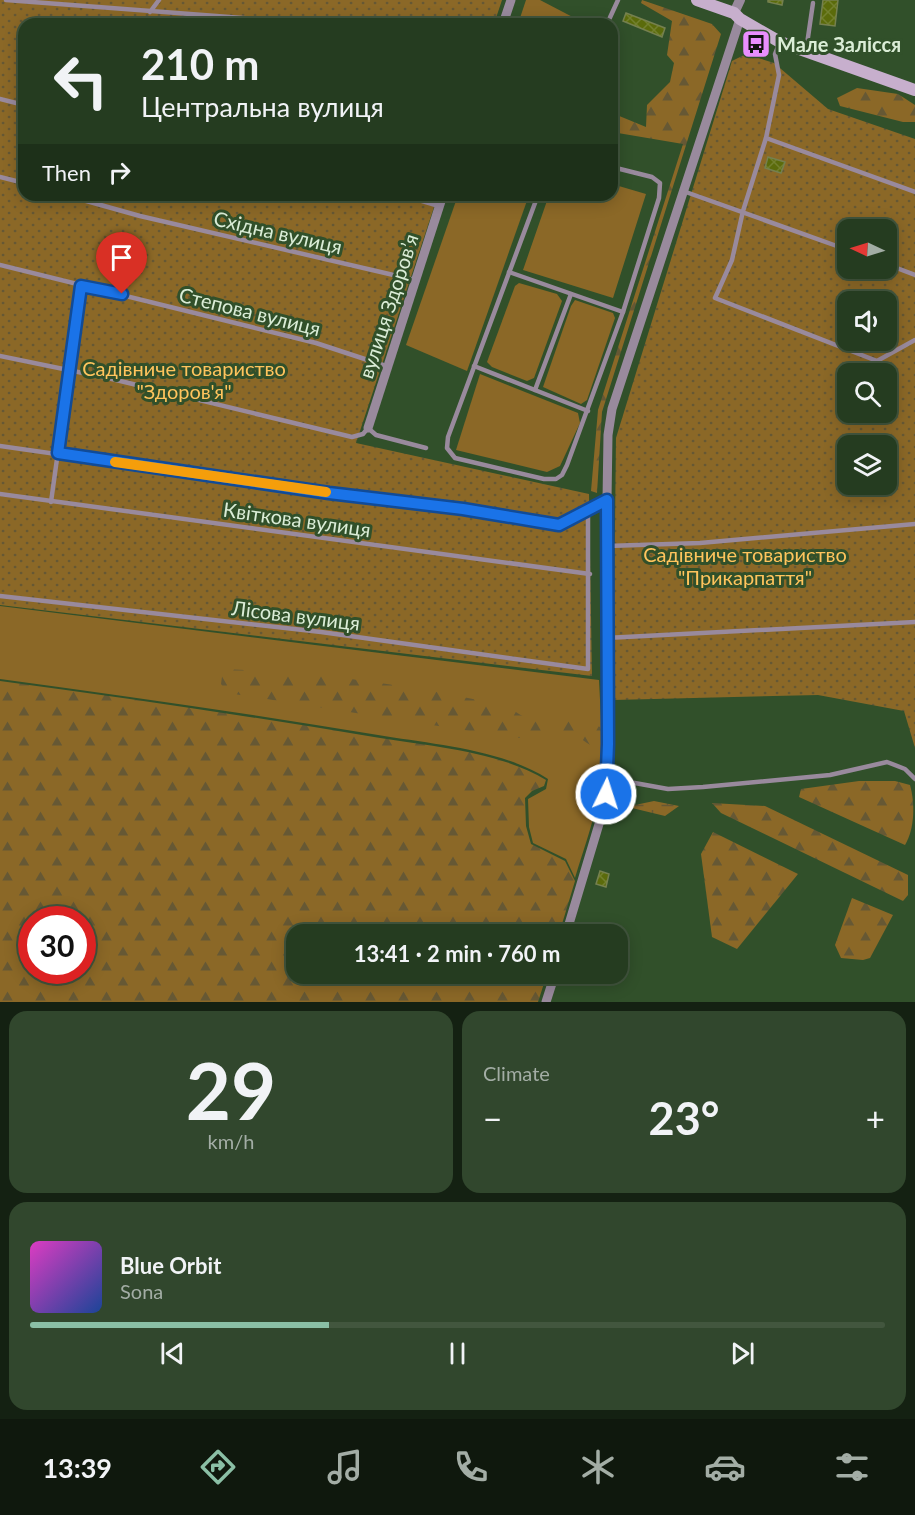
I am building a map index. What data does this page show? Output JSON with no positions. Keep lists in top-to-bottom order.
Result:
{
  "streets": {
    "street": ["вулиця Здоровʼя"],
    "lane": [
      "Східна вулиця",
      "Степова вулиця",
      "Квіткова вулиця",
      "Лісова вулиця"
    ]
  },
  "crossings": [
    ["Східна вулиця", "вулиця Здоровʼя"],
    ["вулиця Здоровʼя", "Степова вулиця"],
    ["Квіткова вулиця", "Лісова вулиця"]
  ],
  "parks": ["Садівниче товариство \"Здоров'я\"", "Садівниче товариство \"Прикарпаття\""],
  "places": {
    "bus stop": ["Мале Залісся"]
  },
  "north": "left",
  "page": {
    "turn": ["210 m", "Центральна вулиця"],
    "then": "Then",
    "limit": "30",
    "trip": "13:41 · 2 min · 760 m",
    "tile": [
      ["29", "km/h"],
      "Climate"
    ],
    "heat": ["−", "23°", "+"],
    "song": ["Blue Orbit", "Sona"],
    "tabs": "13:39"
  }
}
